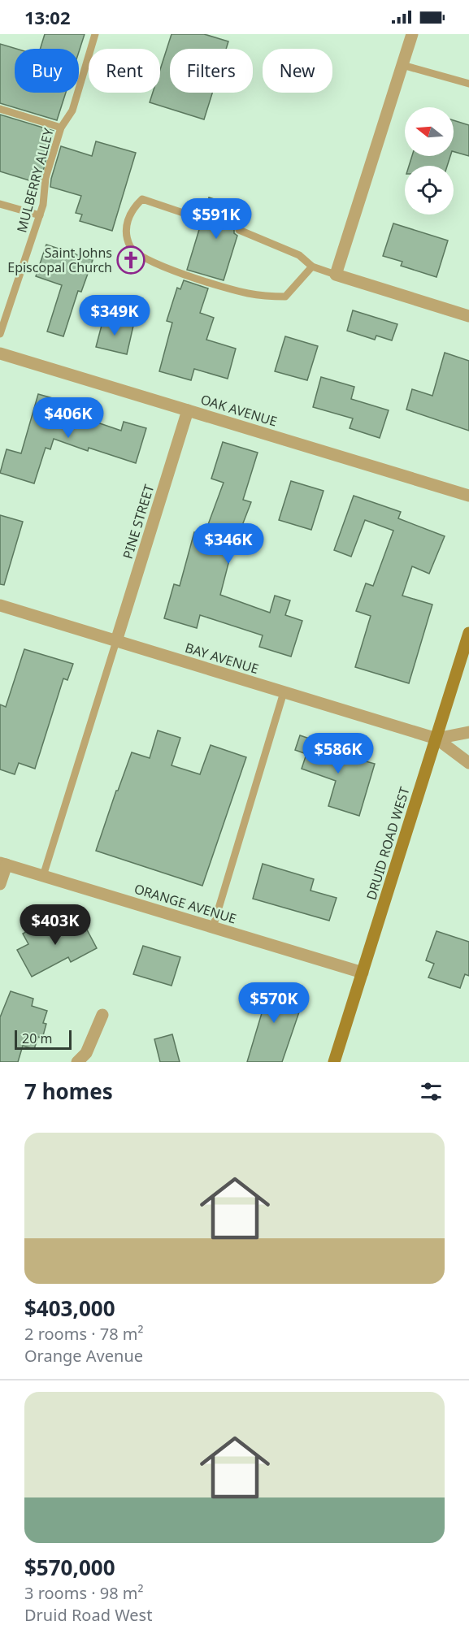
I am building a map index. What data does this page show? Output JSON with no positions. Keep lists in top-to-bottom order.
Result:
{
  "streets": {
    "street": [
      "OAK AVENUE",
      "PINE STREET",
      "BAY AVENUE",
      "DRUID ROAD WEST",
      "ORANGE AVENUE"
    ],
    "lane": ["MULBERRY ALLEY"]
  },
  "crossings": [
    ["OAK AVENUE", "PINE STREET"],
    ["PINE STREET", "BAY AVENUE"],
    ["BAY AVENUE", "DRUID ROAD WEST"],
    ["DRUID ROAD WEST", "ORANGE AVENUE"]
  ],
  "places": {
    "church": ["Saint Johns Episcopal Church"]
  },
  "scale_bar": "20 m",
  "north": "left",
  "page": {
    "status": "13:02",
    "chip": [
      "Buy",
      "Rent",
      "Filters",
      "New"
    ],
    "price": [
      "$591K",
      "$349K",
      "$406K",
      "$346K",
      "$586K",
      "$403K",
      "$570K"
    ],
    "scale": "20 m",
    "heading": "7 homes",
    "list": [
      {
        "name": "$403,000",
        "note": "2 rooms · 78 m² · Orange Avenue"
      },
      {
        "name": "$570,000",
        "note": "3 rooms · 98 m² · Druid Road West"
      }
    ]
  }
}
